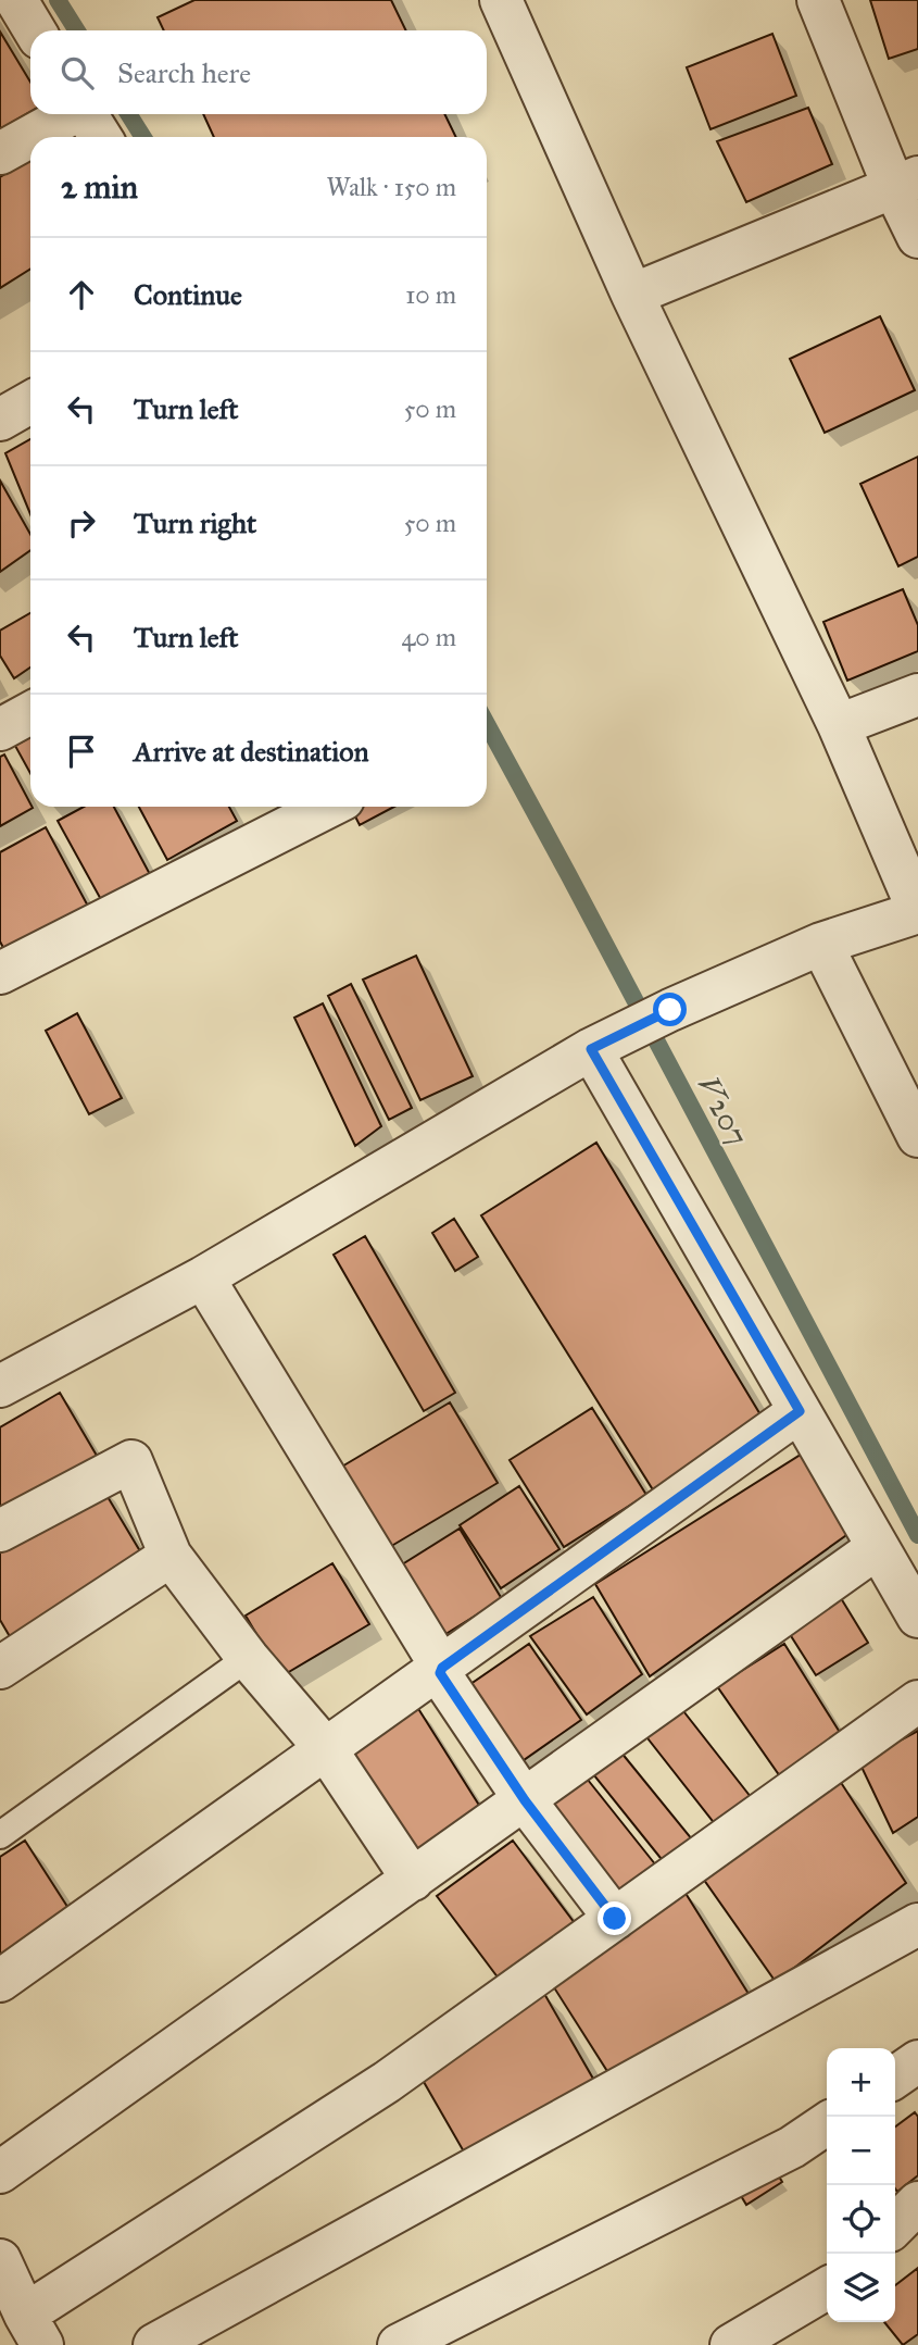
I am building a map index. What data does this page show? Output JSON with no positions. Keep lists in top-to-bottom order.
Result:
{
  "water": ["V207"],
  "page": {
    "search": "Search here",
    "heading": ["2 min", "Walk · 150 m"],
    "list": [
      ["Continue", "10 m"],
      ["Turn left", "50 m"],
      ["Turn right", "50 m"],
      ["Turn left", "40 m"],
      "Arrive at destination"
    ],
    "map_buttons": ["+", "−"]
  }
}
